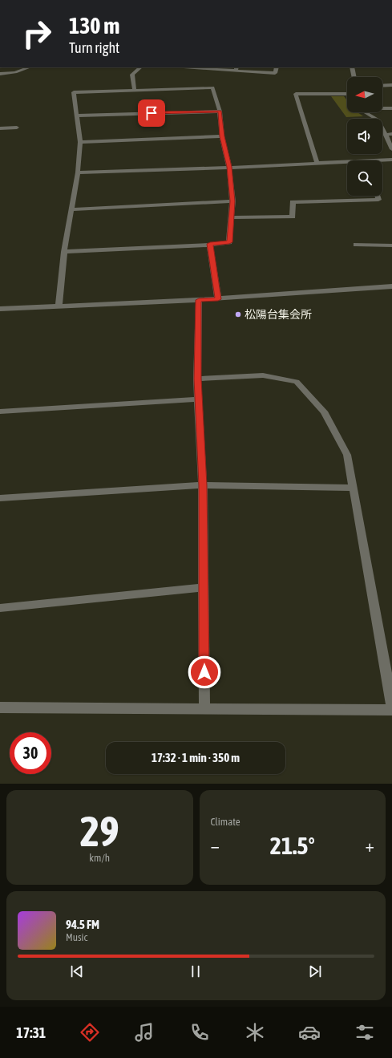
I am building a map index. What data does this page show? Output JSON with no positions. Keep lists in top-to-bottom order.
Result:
{
  "places": ["松陽台集会所"],
  "north": "left",
  "page": {
    "turn": ["130 m", "Turn right"],
    "limit": "30",
    "trip": "17:32 · 1 min · 350 m",
    "tile": [
      ["29", "km/h"],
      "Climate"
    ],
    "heat": ["−", "21.5°", "+"],
    "song": ["94.5 FM", "Music"],
    "tabs": "17:31"
  }
}
